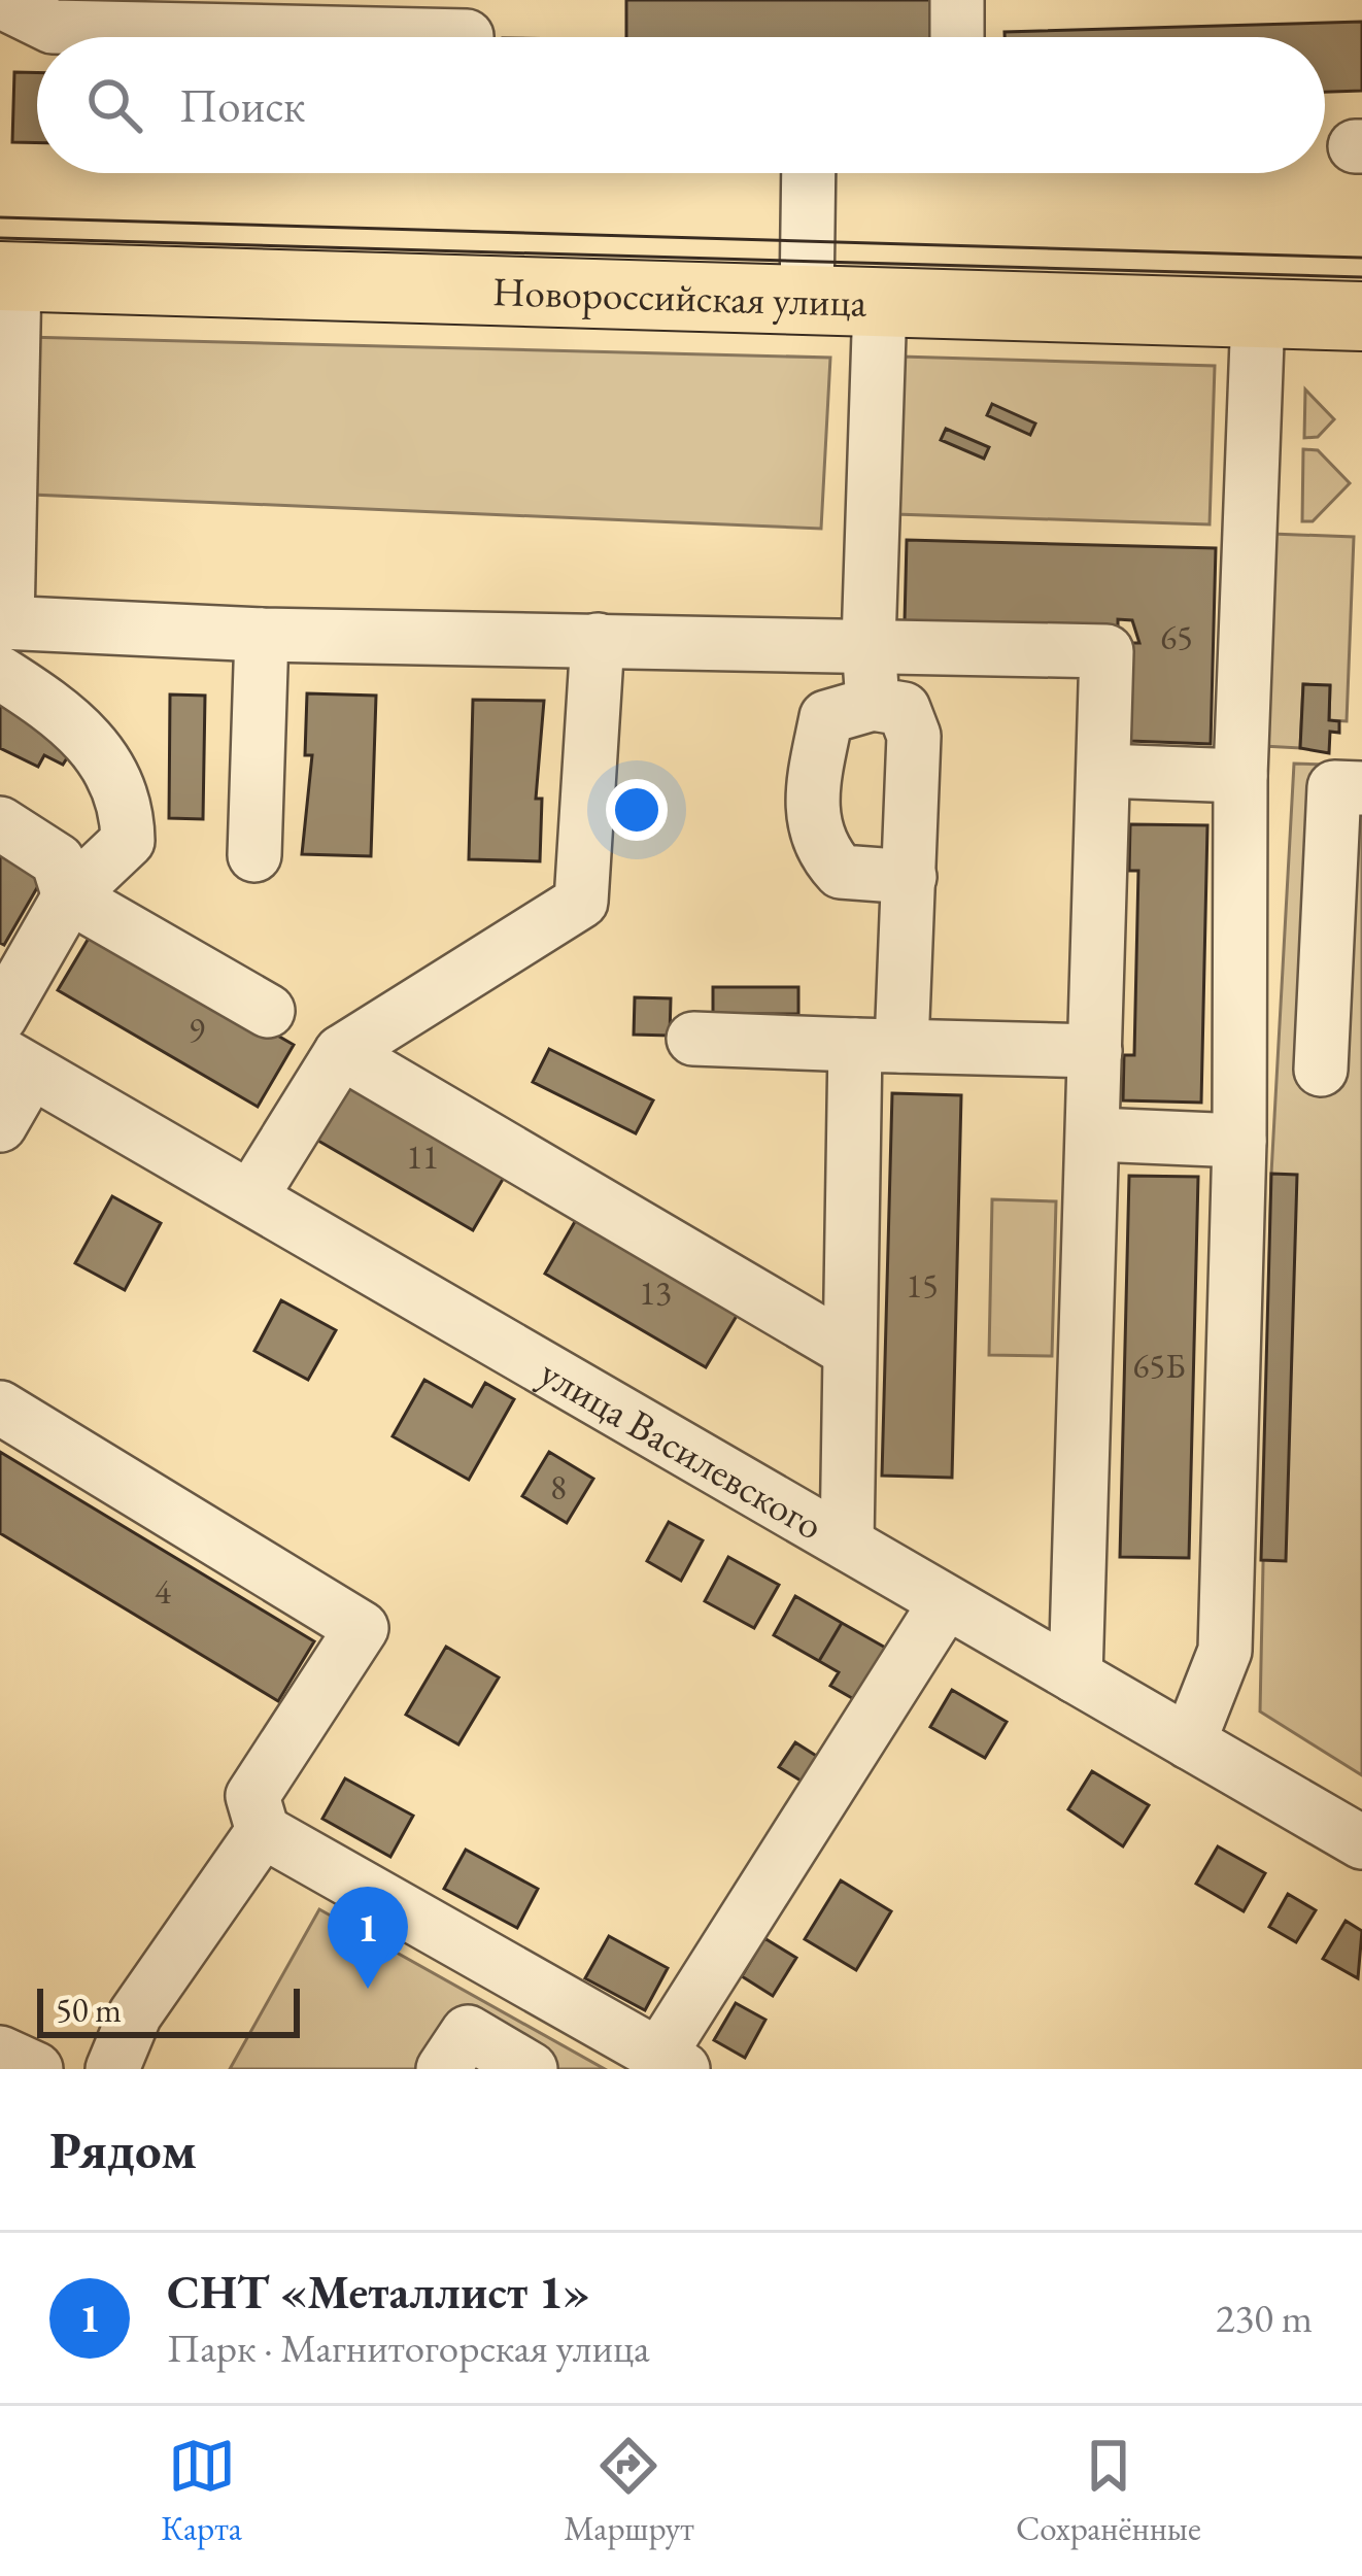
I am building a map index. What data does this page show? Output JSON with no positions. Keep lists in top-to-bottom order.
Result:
{
  "streets": {
    "main road": ["Новороссийская улица"],
    "street": ["улица Василевского"]
  },
  "house_numbers": [
    "65",
    "9",
    "11",
    "15",
    "13",
    "65Б",
    "8",
    "4"
  ],
  "scale_bar": "50 m",
  "page": {
    "search": "Поиск",
    "pins": "1",
    "scale": "50 m",
    "heading": "Рядом",
    "list": [
      {
        "mark": "1",
        "name": "СНТ «Металлист 1»",
        "note": "Парк · Магнитогорская улица",
        "value": "230 m"
      }
    ],
    "nav": ["Карта", "Маршрут", "Сохранённые"]
  }
}
